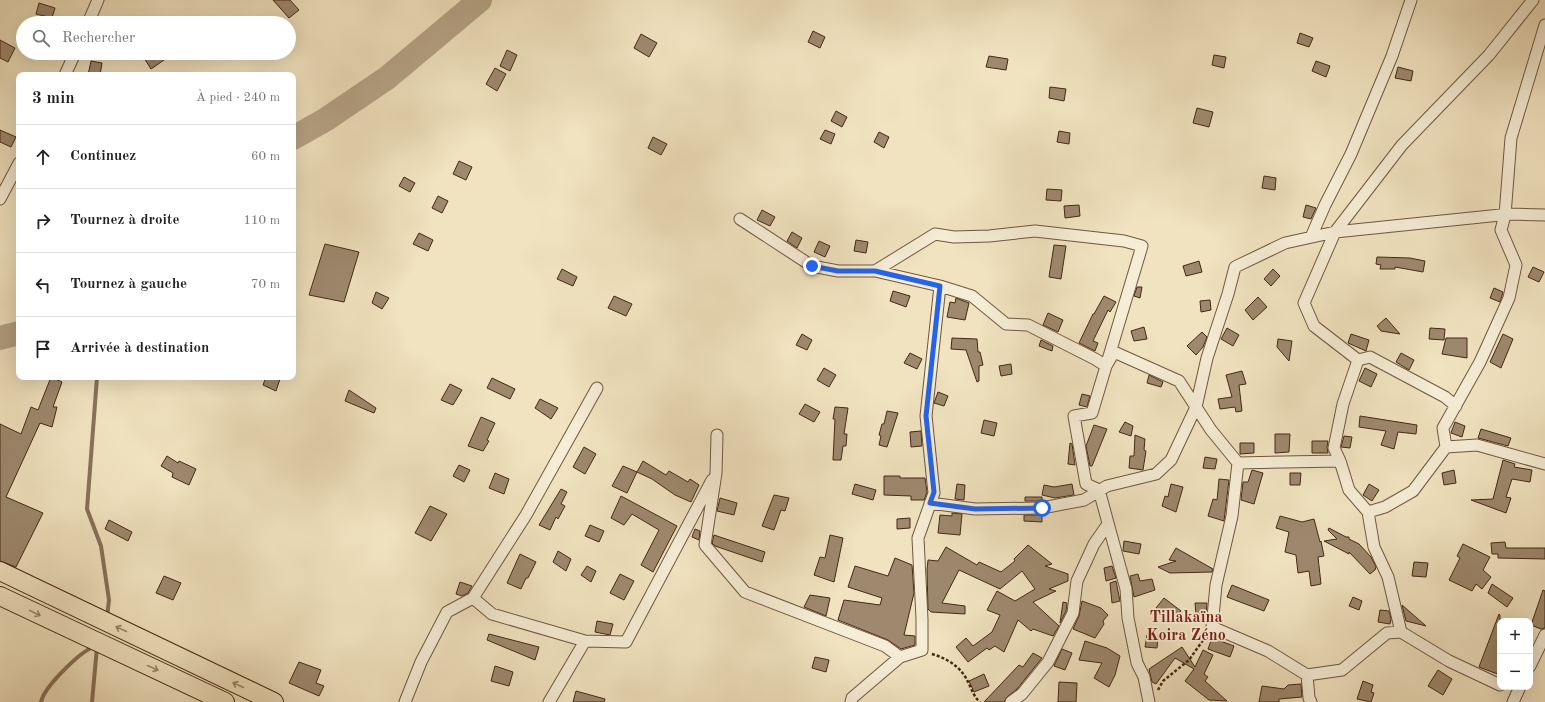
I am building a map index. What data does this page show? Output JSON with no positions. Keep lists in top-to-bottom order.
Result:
{
  "districts": ["Tillakaïna Koira Zéno"],
  "page": {
    "search": "Rechercher",
    "heading": ["3 min", "À pied · 240 m"],
    "list": [
      ["Continuez", "60 m"],
      ["Tournez à droite", "110 m"],
      ["Tournez à gauche", "70 m"],
      "Arrivée à destination"
    ],
    "map_buttons": ["+", "−"]
  }
}
